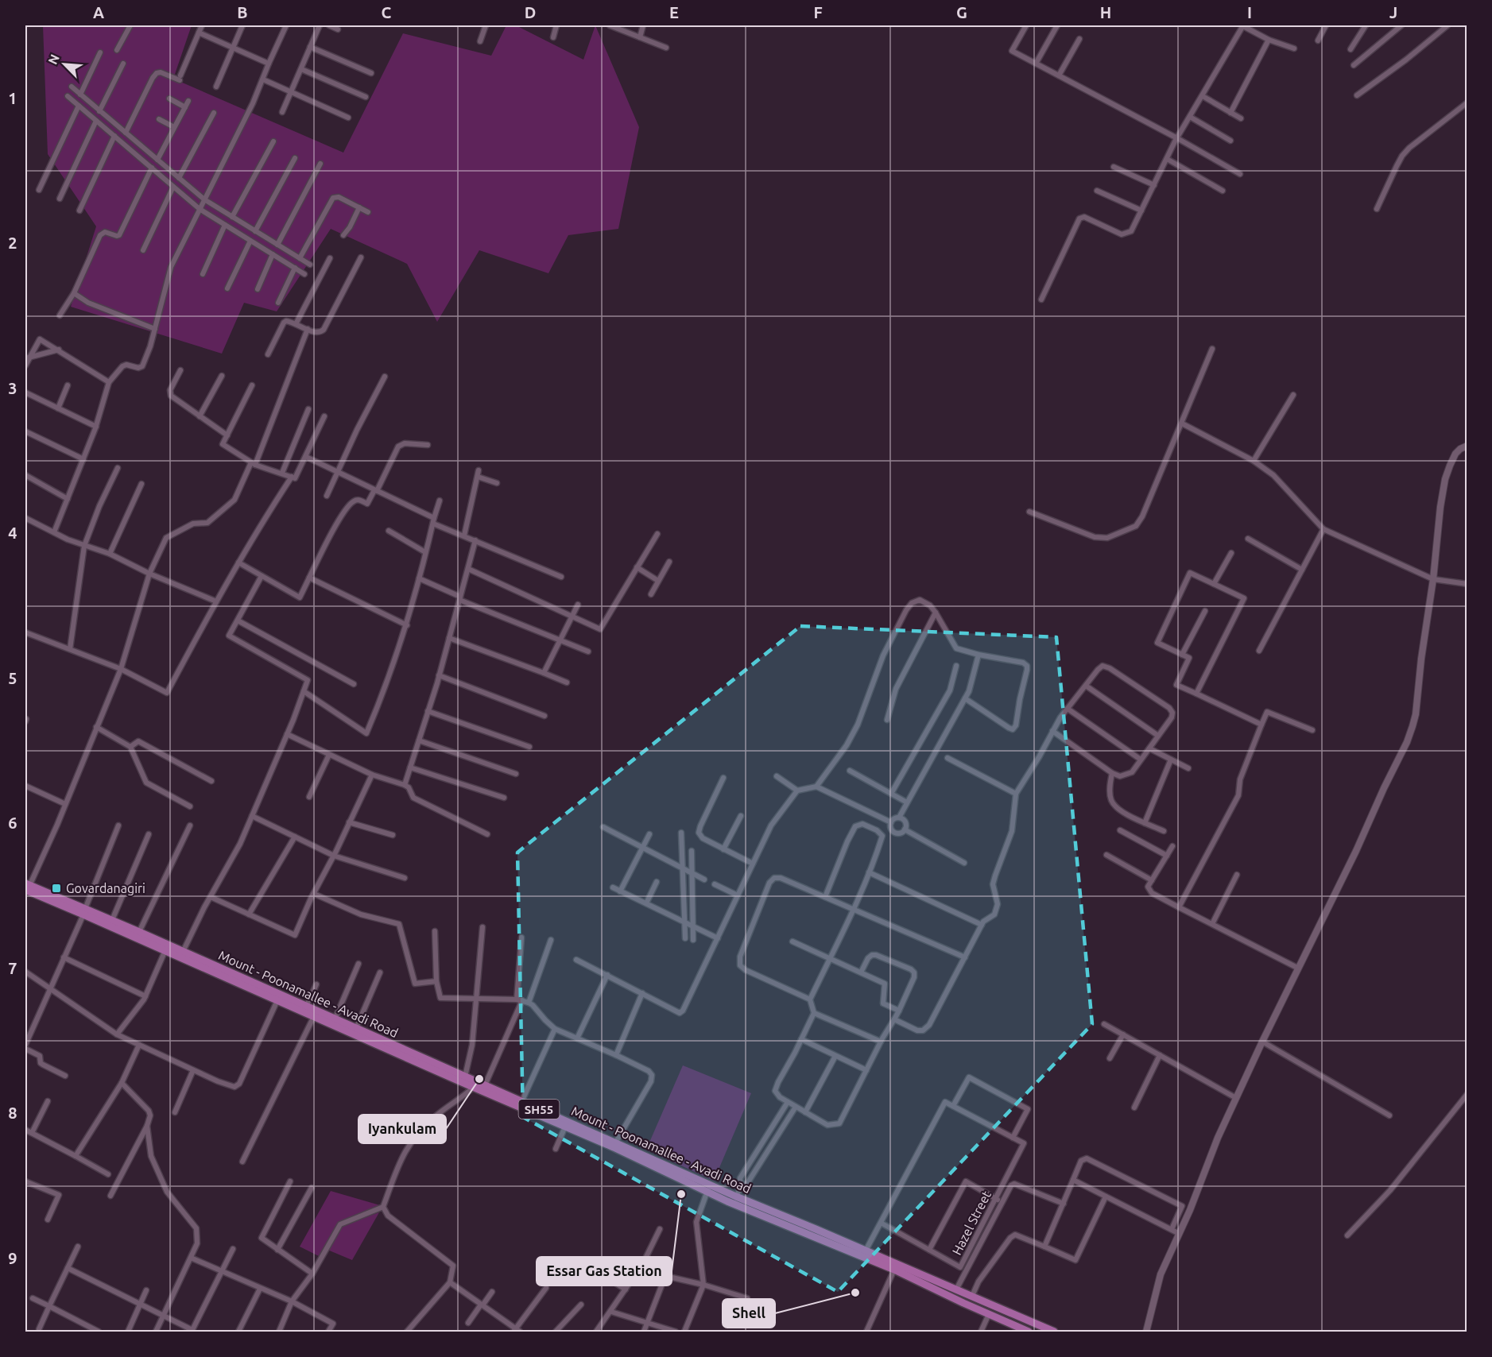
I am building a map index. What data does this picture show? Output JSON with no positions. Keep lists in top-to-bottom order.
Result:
{
  "streets": {
    "main road": ["Mount - Poonamallee - Avadi Road", "SH55"],
    "street": ["Hazel Street"]
  },
  "places": {
    "transit": ["Govardanagiri"],
    "other": ["Iyankulam", "Essar Gas Station", "Shell"]
  },
  "north": "top left",
  "grid": {
    "columns": [
      "A",
      "B",
      "C",
      "D",
      "E",
      "F",
      "G",
      "H",
      "I",
      "J"
    ],
    "rows": [
      "1",
      "2",
      "3",
      "4",
      "5",
      "6",
      "7",
      "8",
      "9"
    ]
  }
}
